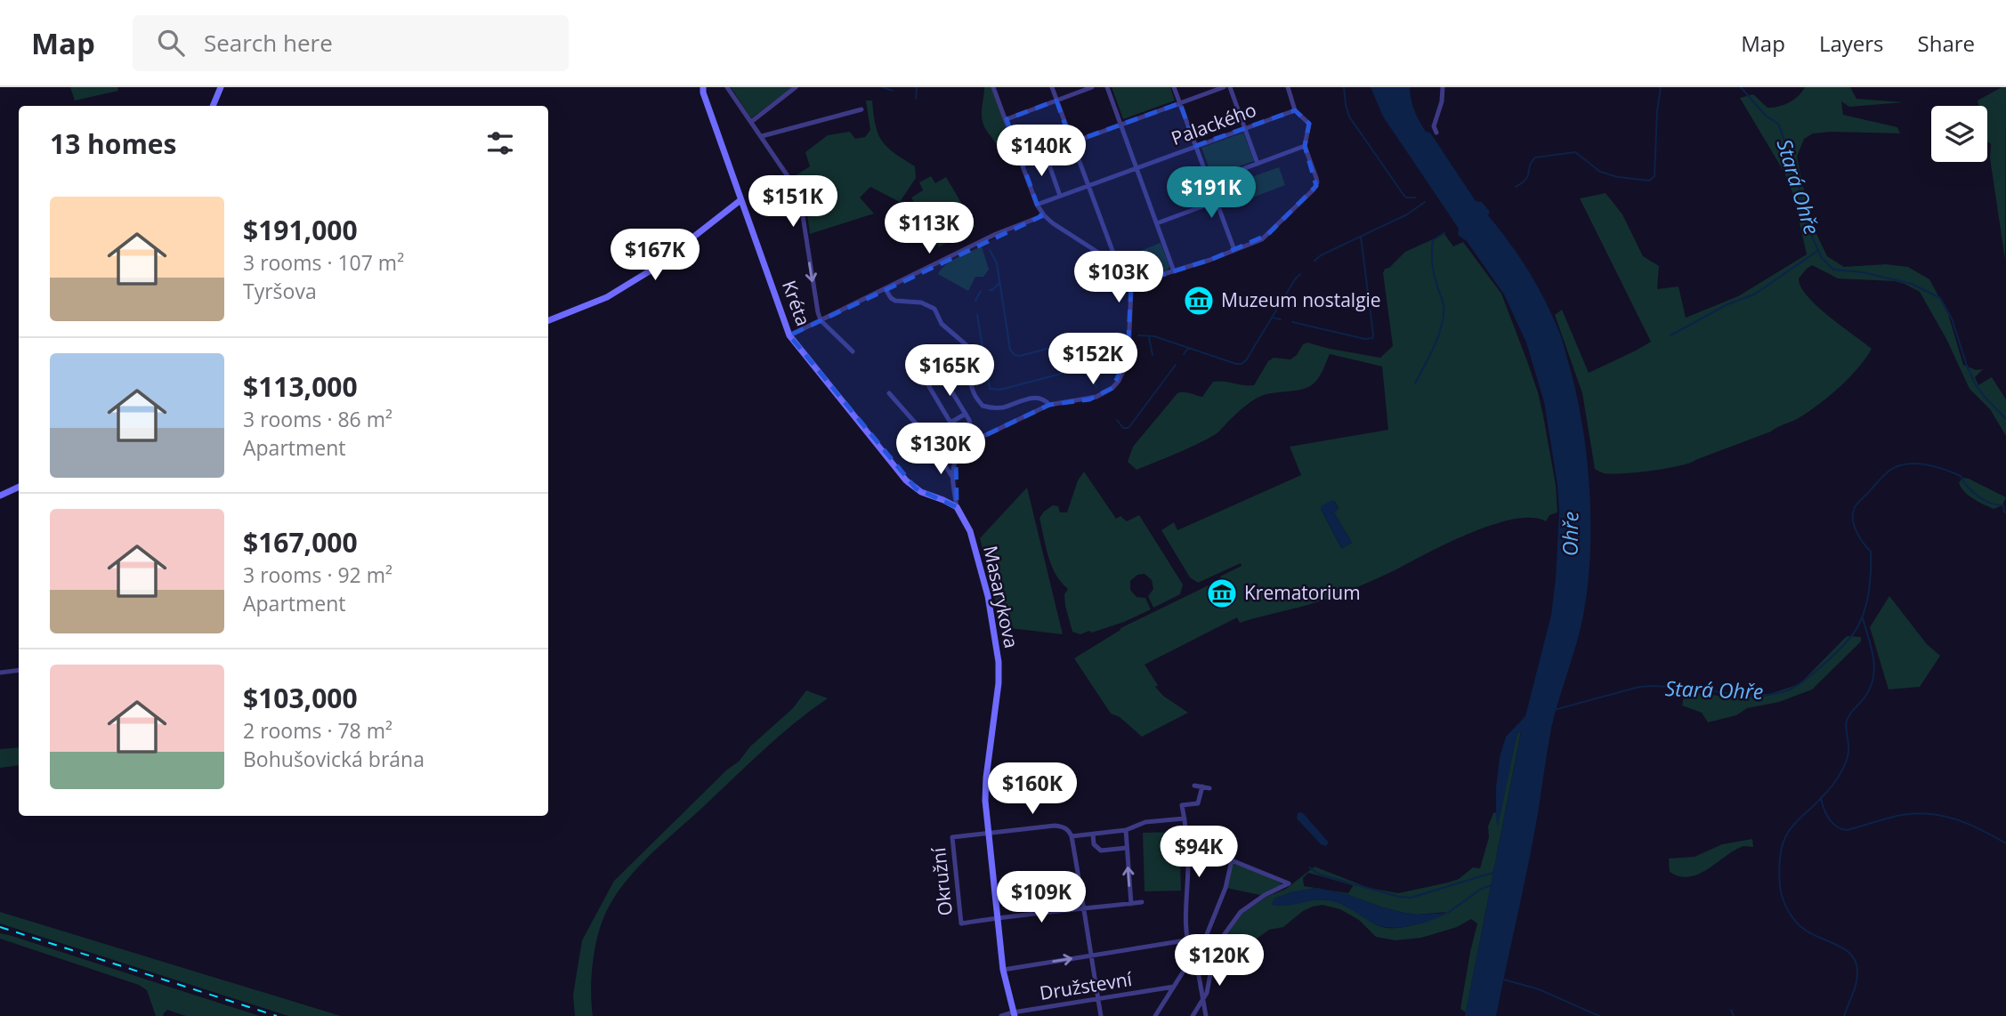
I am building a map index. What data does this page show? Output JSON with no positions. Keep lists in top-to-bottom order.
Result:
{
  "streets": {
    "street": [
      "Palackého",
      "Kréta",
      "Masarykova",
      "Okružní",
      "Družstevní"
    ]
  },
  "crossings": [
    ["Kréta", "Masarykova"],
    ["Masarykova", "Okružní"]
  ],
  "water": ["Stará Ohře", "Ohře"],
  "places": {
    "museum": ["Muzeum nostalgie", "Krematorium"]
  },
  "page": {
    "header": "Map",
    "search": "Search here",
    "nav": ["Map", "Layers", "Share"],
    "heading": "13 homes",
    "price": [
      "$140K",
      "$191K",
      "$151K",
      "$113K",
      "$167K",
      "$103K",
      "$152K",
      "$165K",
      "$130K",
      "$160K",
      "$94K",
      "$109K",
      "$120K"
    ],
    "list": [
      {
        "name": "$191,000",
        "note": "3 rooms · 107 m² · Tyršova"
      },
      {
        "name": "$113,000",
        "note": "3 rooms · 86 m² · Apartment"
      },
      {
        "name": "$167,000",
        "note": "3 rooms · 92 m² · Apartment"
      },
      {
        "name": "$103,000",
        "note": "2 rooms · 78 m² · Bohušovická brána"
      }
    ]
  }
}
